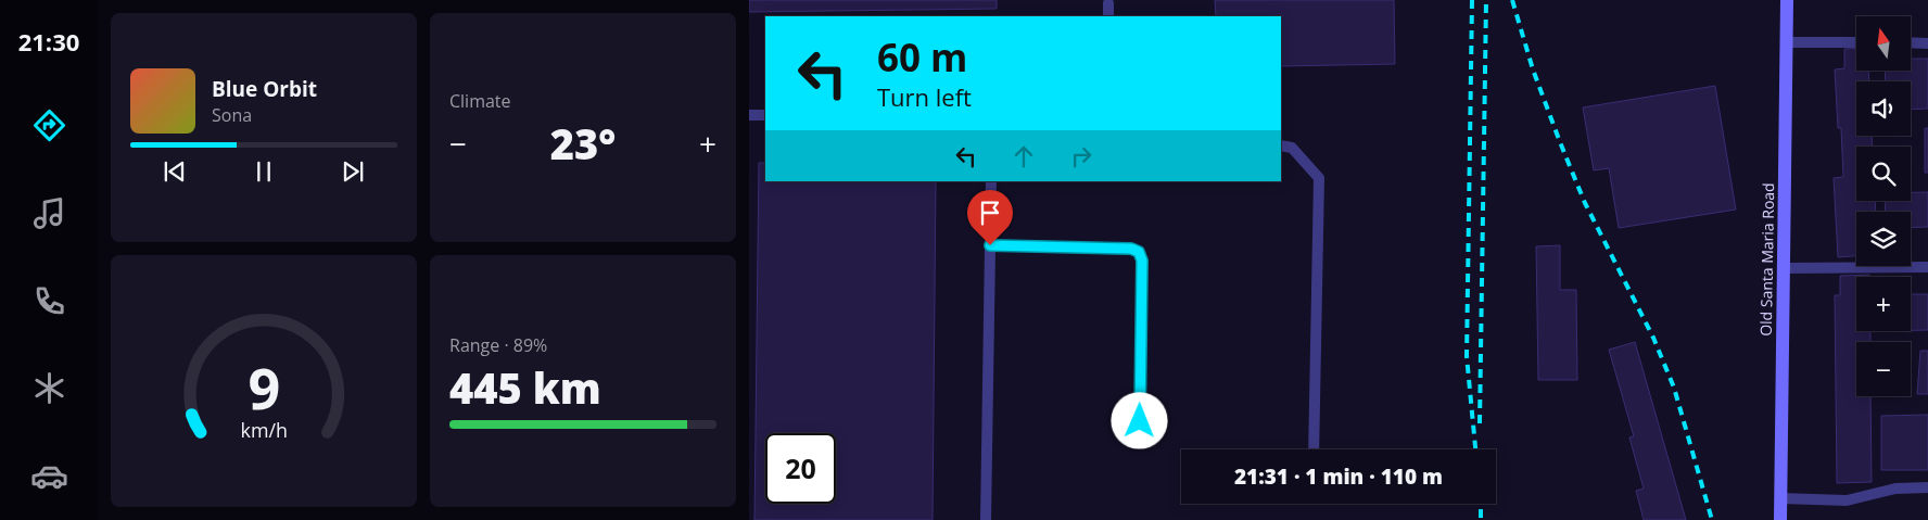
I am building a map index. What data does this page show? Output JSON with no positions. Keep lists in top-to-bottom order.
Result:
{
  "streets": {
    "main road": ["Old Santa Maria Road"]
  },
  "north": "top",
  "page": {
    "tabs": "21:30",
    "tile": [
      "Climate",
      ["Range · 89%", "445 km"]
    ],
    "map_buttons": ["+", "−"],
    "turn": ["60 m", "Turn left"],
    "song": ["Blue Orbit", "Sona"],
    "heat": ["−", "23°", "+"],
    "limit": "20",
    "trip": "21:31 · 1 min · 110 m",
    "gauge": ["9", "km/h"]
  }
}
